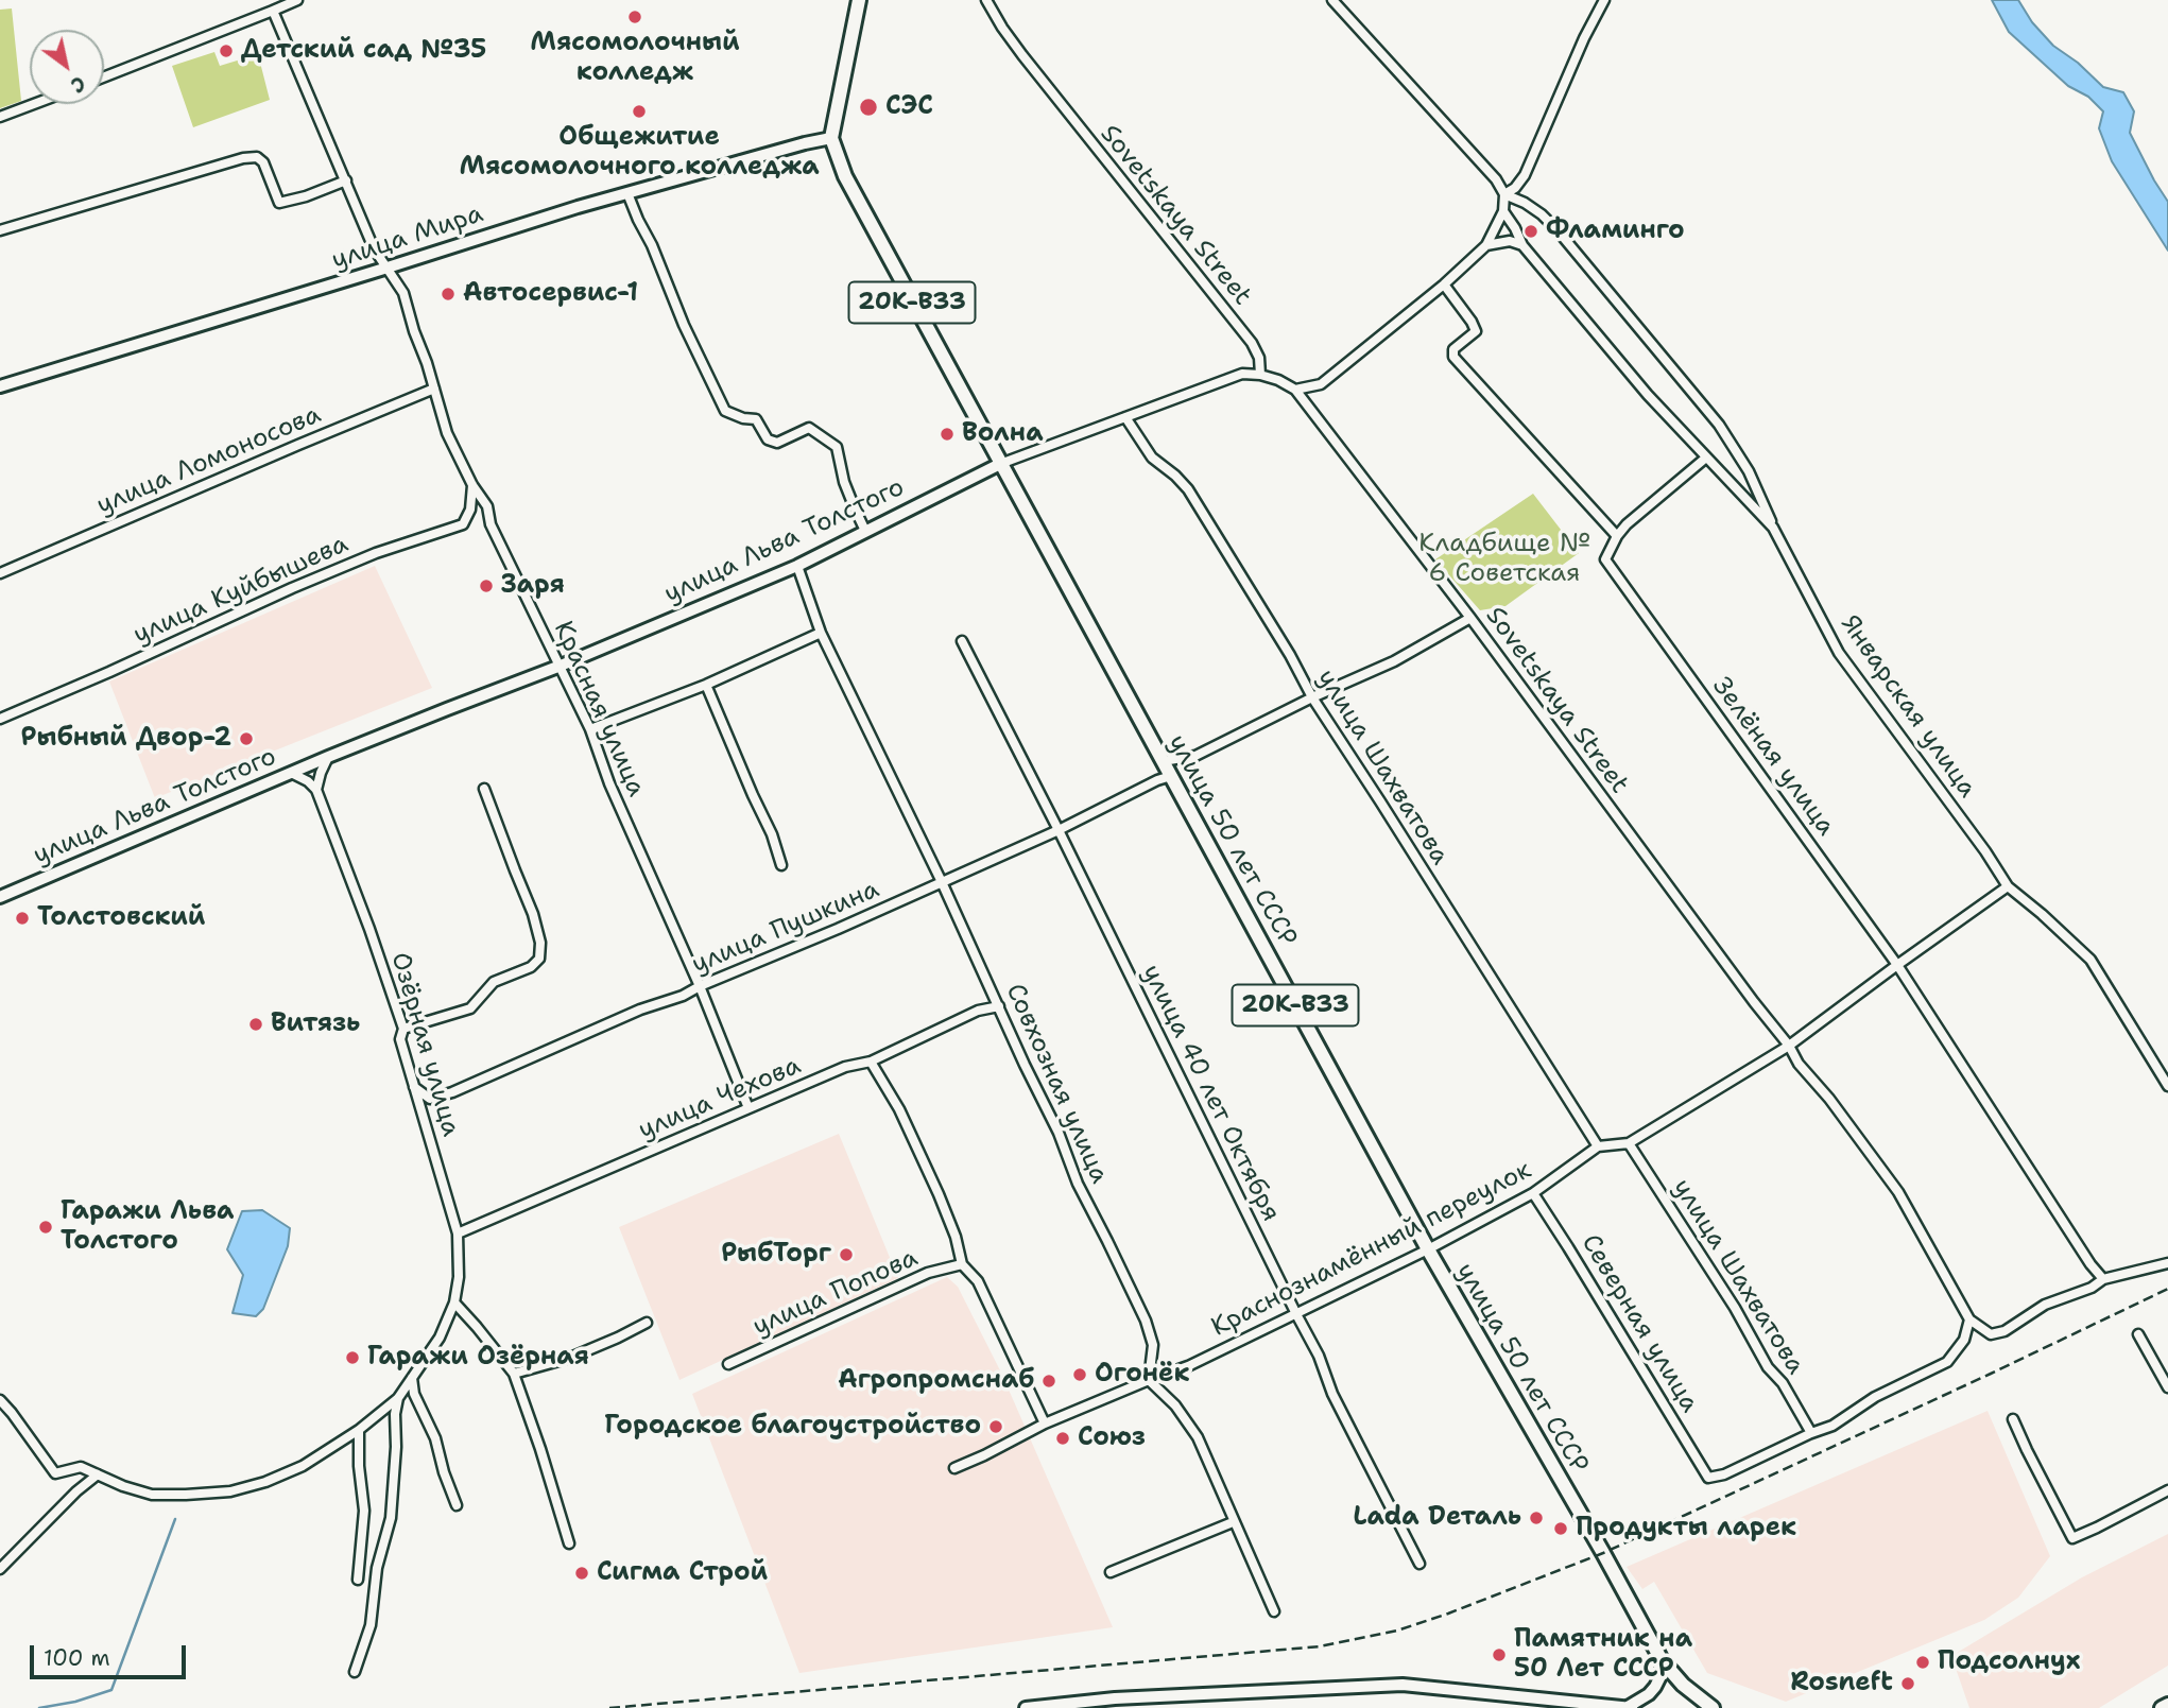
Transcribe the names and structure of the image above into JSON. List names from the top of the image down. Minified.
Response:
{"streets":{"main road":["20К-В33","улица 50 лет СССР"],"street":["Sovetskaya Street","улица Мира","улица Ломоносова","улица Льва Толстого","улица Куйбышева","Январская улица","Красная улица","Зелёная улица","улица Шахватова","улица Пушкина","Озёрная улица","Совхозная улица","улица 40 лет Октября","улица Чехова","Краснознамённый переулок","улица Попова","Северная улица"]},"crossings":[["Sovetskaya Street","улица Льва Толстого"],["Sovetskaya Street","Краснознамённый переулок"],["улица Мира","Красная улица"],["улица Мира","улица 50 лет СССР"],["улица Ломоносова","Красная улица"],["улица Льва Толстого","Красная улица"],["улица Льва Толстого","улица Шахватова"],["улица Льва Толстого","улица 50 лет СССР"],["улица Льва Толстого","Озёрная улица"],["улица Льва Толстого","Совхозная улица"],["улица Куйбышева","Красная улица"],["Январская улица","Краснознамённый переулок"],["Красная улица","улица Пушкина"],["Красная улица","улица Чехова"],["Зелёная улица","Краснознамённый переулок"],["улица Шахватова","Краснознамённый переулок"],["улица Шахватова","Северная улица"],["улица 50 лет СССР","улица Пушкина"],["улица 50 лет СССР","Краснознамённый переулок"],["улица Пушкина","Озёрная улица"],["улица Пушкина","Совхозная улица"],["улица Пушкина","улица 40 лет Октября"],["Озёрная улица","улица Чехова"],["Совхозная улица","улица Чехова"],["Совхозная улица","Краснознамённый переулок"],["улица 40 лет Октября","Краснознамённый переулок"],["Краснознамённый переулок","Северная улица"]],"parks":["Кладбище № 6 Советская"],"places":["Мясомолочный колледж","Детский сад №35","СЭС","Общежитие Мясомолочного колледжа","Фламинго","Автосервис-1","Волна","Заря","Рыбный Двор-2","Толстовский","Витязь","Гаражи Льва Толстого","РыбТорг","Гаражи Озёрная","Огонёк","Агропромснаб","Городское благоустройство","Союз","Lada Dеталь","Продукты ларек","Сигма Строй","Памятник на 50 Лет СССР","Подсолнух","Rosneft"],"scale_bar":"100 m","north":"bottom right"}
